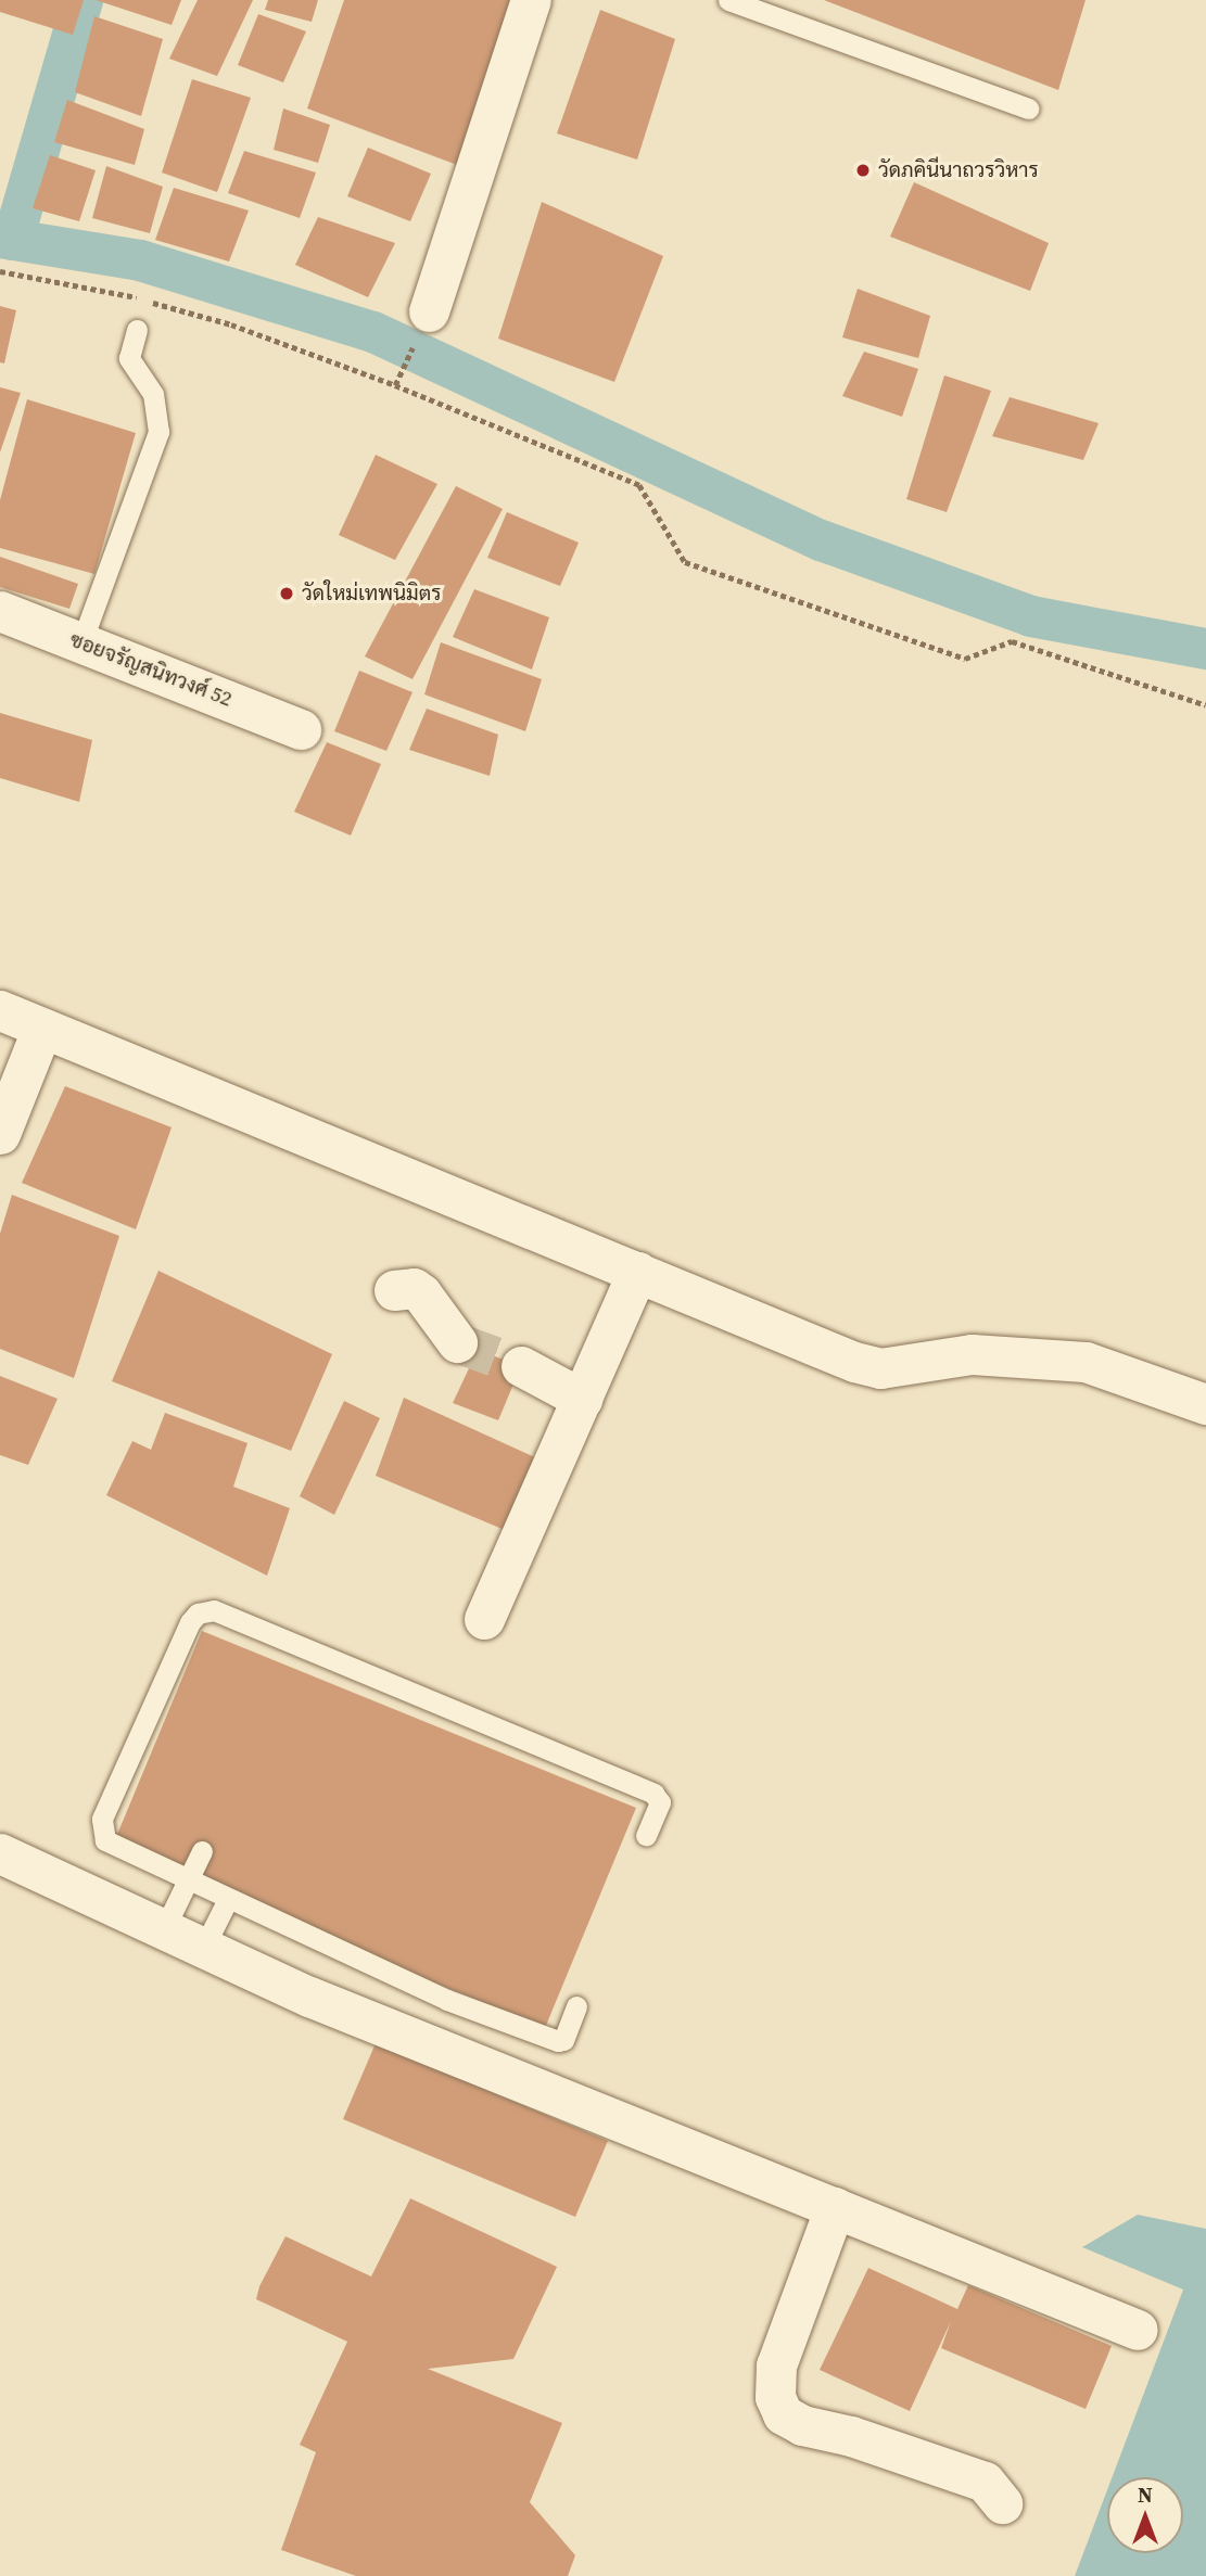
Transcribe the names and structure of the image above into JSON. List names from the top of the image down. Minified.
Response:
{"streets":{"street":["ซอยจรัญสนิทวงศ์ 52"]},"places":["วัดภคินีนาถวรวิหาร","วัดใหม่เทพนิมิตร"],"north":"top"}
